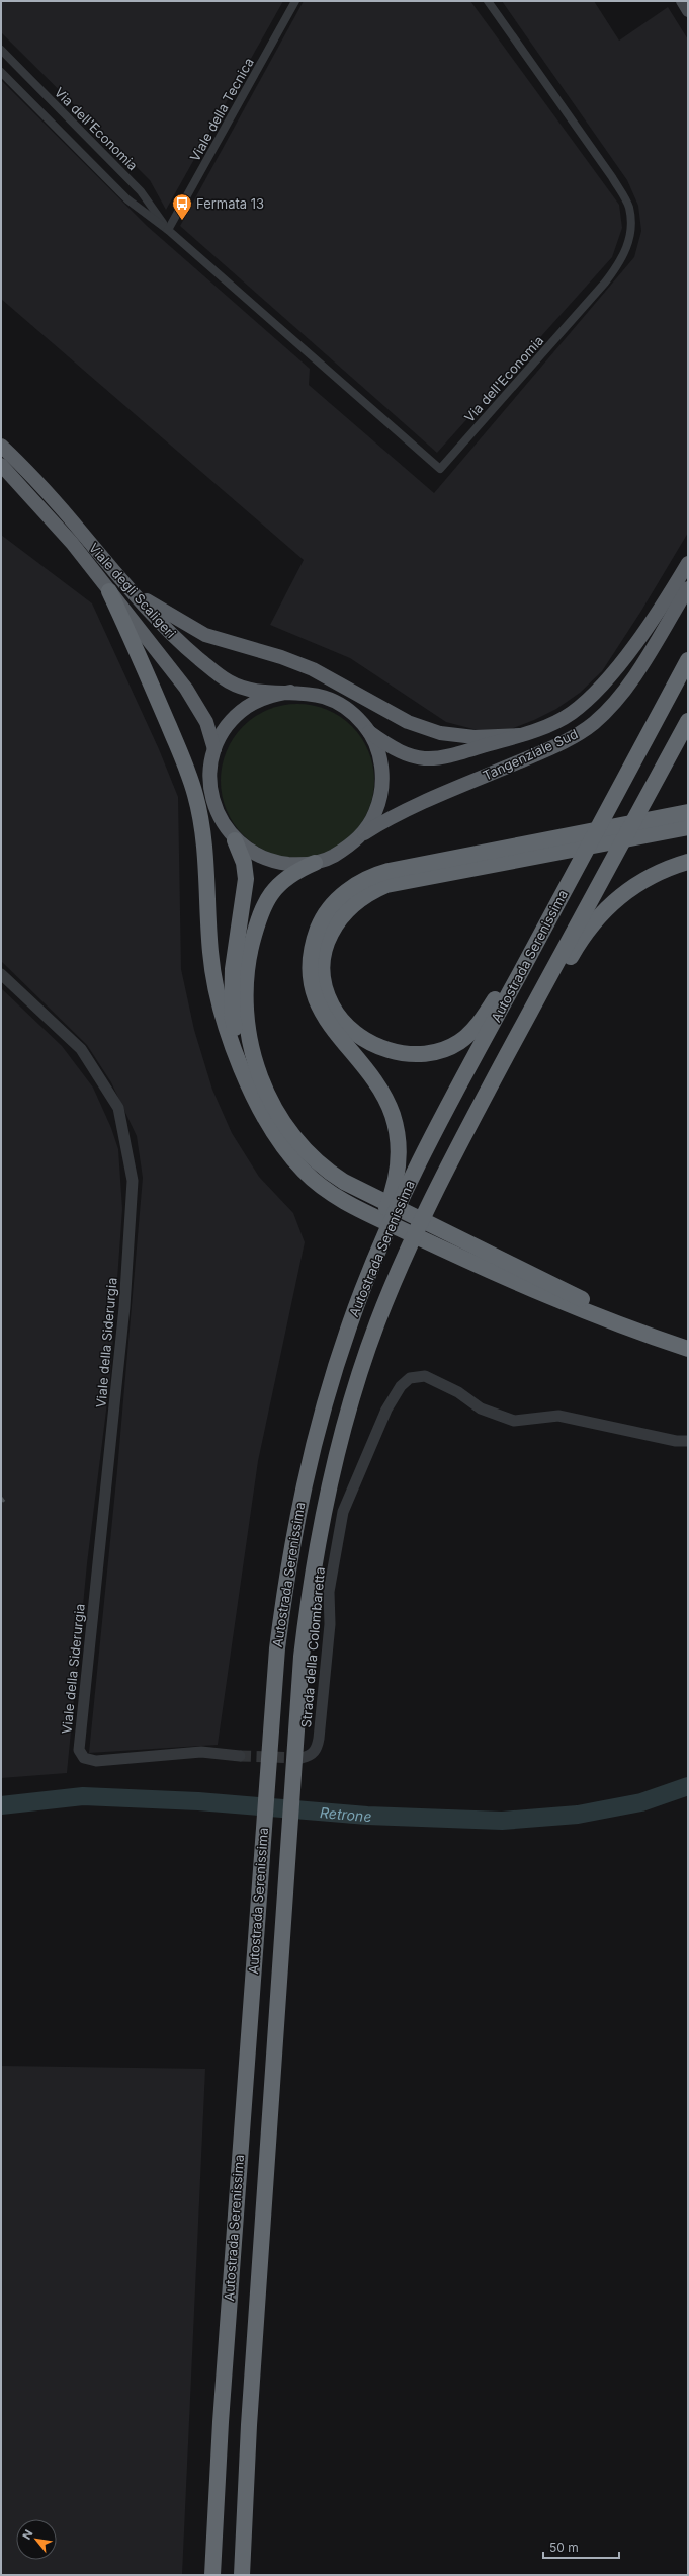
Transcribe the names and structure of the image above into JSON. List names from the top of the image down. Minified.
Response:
{"streets":{"highway":["Viale degli Scaligeri","Tangenziale Sud","Autostrada Serenissima"],"street":["Viale della Tecnica","Via dell'Economia","Viale della Siderurgia","Strada della Colombaretta"]},"crossings":[["Viale della Tecnica","Via dell'Economia"],["Viale degli Scaligeri","Tangenziale Sud"]],"water":["Retrone"],"places":{"bus stop":["Fermata 13"]},"scale_bar":"50 m","north":"top left"}
